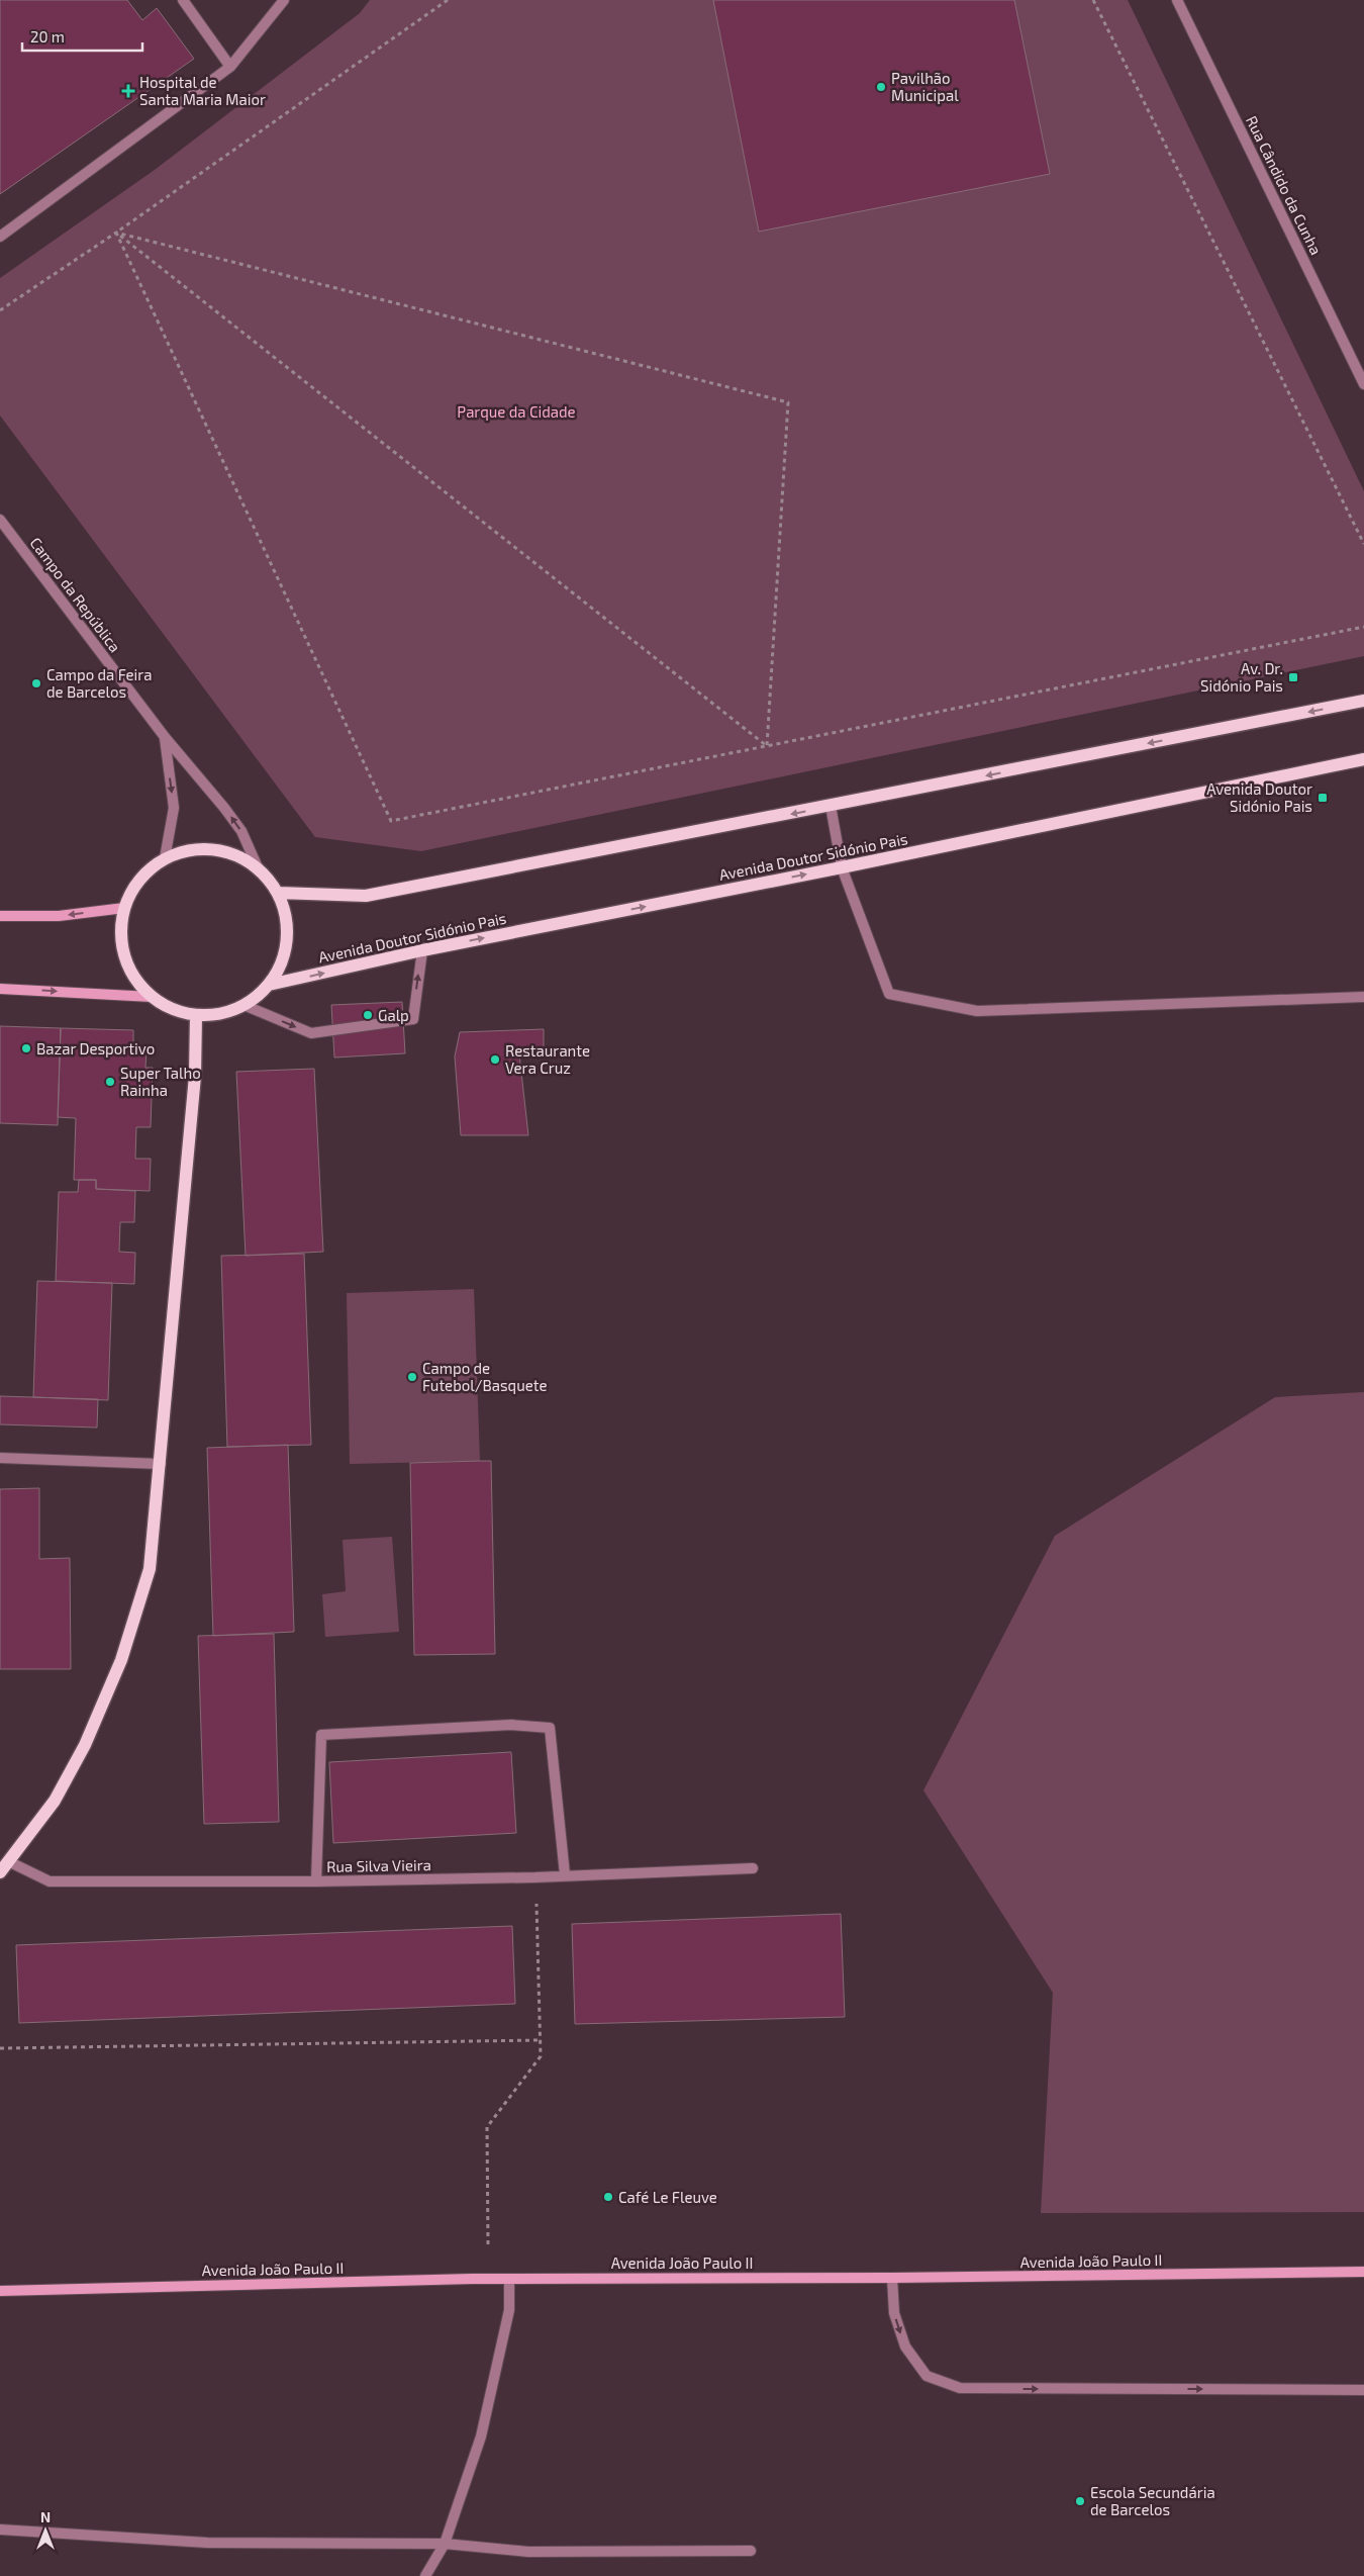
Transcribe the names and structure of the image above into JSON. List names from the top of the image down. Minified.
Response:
{"streets":{"main road":["Avenida Doutor Sidónio Pais"],"street":["Rua Cândido da Cunha","Campo da República","Rua Silva Vieira","Avenida João Paulo II"]},"crossings":[["Campo da República","Avenida Doutor Sidónio Pais"]],"parks":["Parque da Cidade"],"places":{"other":["Pavilhão Municipal","Campo da Feira de Barcelos","Galp","Bazar Desportivo","Restaurante Vera Cruz","Super Talho Rainha","Campo de Futebol/Basquete","Café Le Fleuve","Escola Secundária de Barcelos"],"health":["Hospital de Santa Maria Maior"],"transit":["Av. Dr. Sidónio Pais","Avenida Doutor Sidónio Pais"]},"scale_bar":"20 m","north":"top"}
